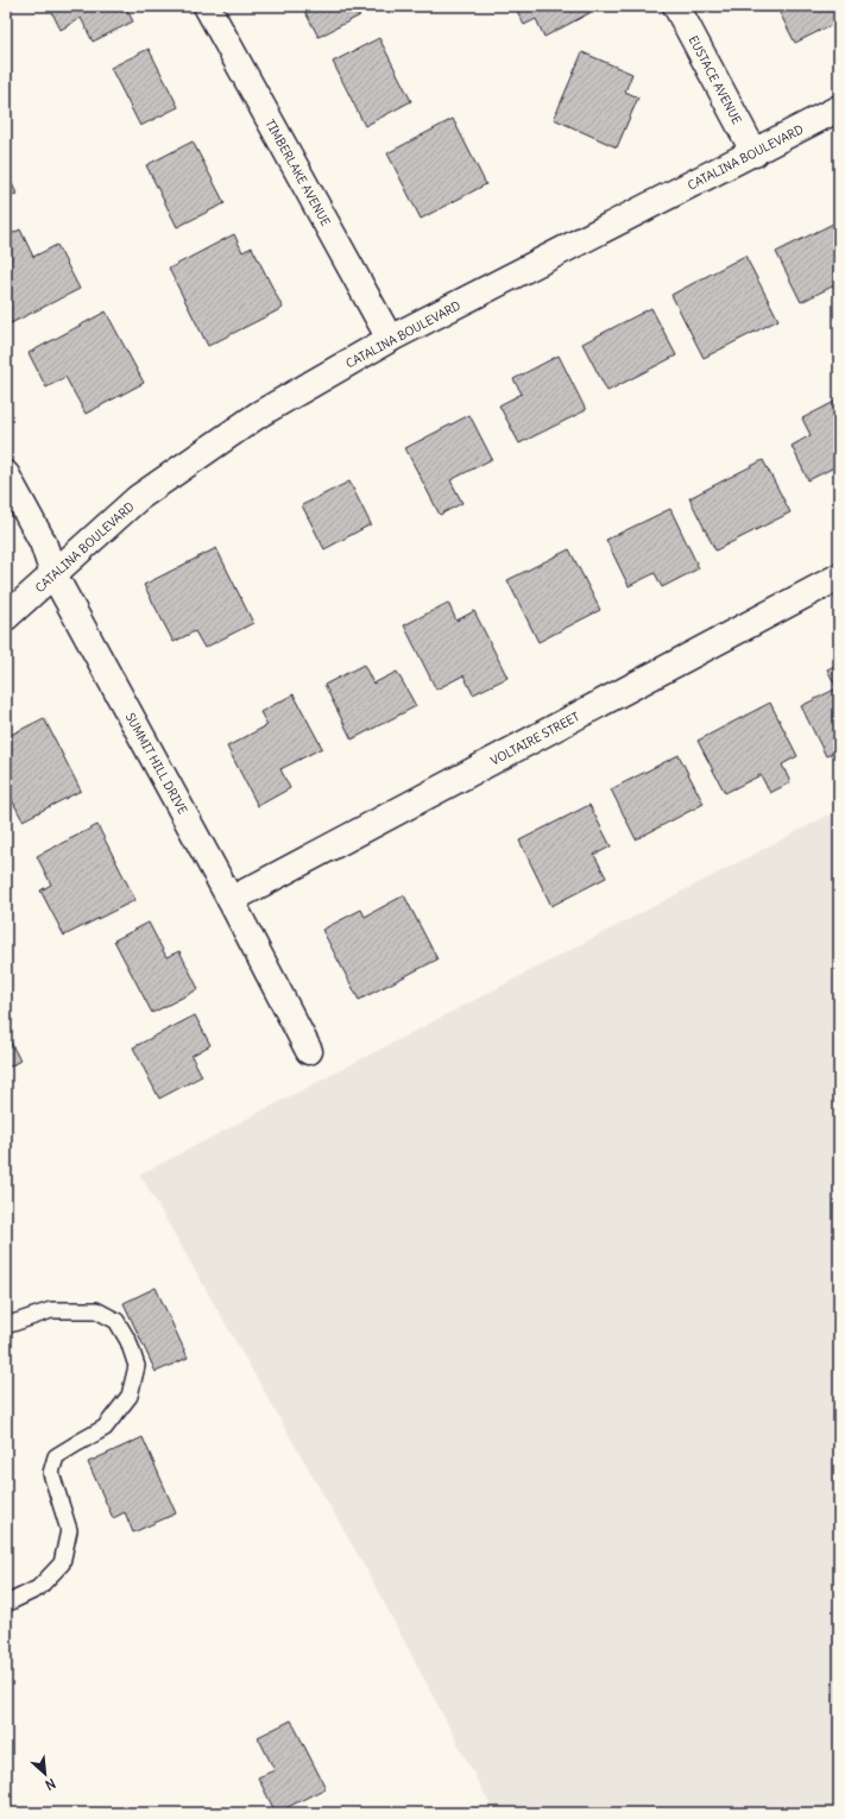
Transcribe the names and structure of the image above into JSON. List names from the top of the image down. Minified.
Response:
{"streets":{"street":["EUSTACE AVENUE","CATALINA BOULEVARD","TIMBERLAKE AVENUE","VOLTAIRE STREET","SUMMIT HILL DRIVE"]},"crossings":[["EUSTACE AVENUE","CATALINA BOULEVARD"],["CATALINA BOULEVARD","TIMBERLAKE AVENUE"],["CATALINA BOULEVARD","SUMMIT HILL DRIVE"],["VOLTAIRE STREET","SUMMIT HILL DRIVE"]],"north":"bottom right"}
